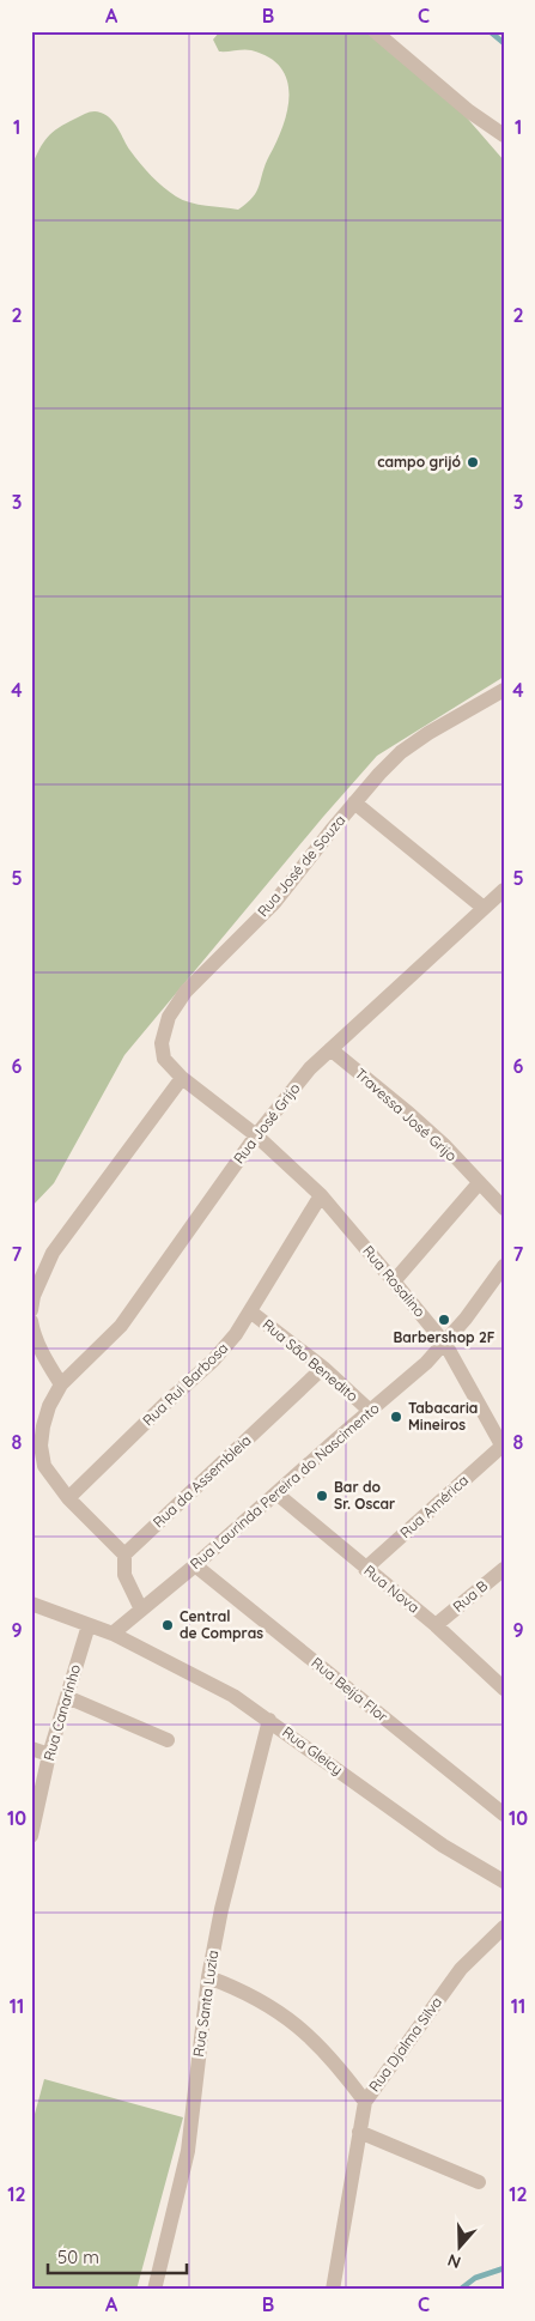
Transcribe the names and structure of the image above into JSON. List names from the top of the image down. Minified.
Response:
{"streets":{"street":["Rua José de Souza","Travessa José Grijo","Rua José Grijo","Rua Rosalino","Rua São Benedito","Rua Rui Barbosa","Rua da Assembleia","Rua Laurinda Pereira do Nascimento","Rua América","Rua Nova","Rua B","Rua Beija Flor","Rua Canarinho","Rua Gleicy","Rua Santa Luzia","Rua Djalma Silva"]},"crossings":[["Rua José de Souza","Rua José Grijo"],["Rua José de Souza","Rua Rosalino"],["Travessa José Grijo","Rua José Grijo"],["Rua José Grijo","Rua Rosalino"],["Rua Rosalino","Rua Rui Barbosa"],["Rua Rosalino","Rua Laurinda Pereira do Nascimento"],["Rua Rosalino","Rua América"],["Rua São Benedito","Rua Rui Barbosa"],["Rua São Benedito","Rua da Assembleia"],["Rua São Benedito","Rua Laurinda Pereira do Nascimento"],["Rua Laurinda Pereira do Nascimento","Rua Nova"],["Rua Laurinda Pereira do Nascimento","Rua Beija Flor"],["Rua Laurinda Pereira do Nascimento","Rua Gleicy"],["Rua América","Rua Nova"],["Rua Nova","Rua B"],["Rua Gleicy","Rua Santa Luzia"]],"places":["campo grijó","Barbershop 2F","Tabacaria Mineiros","Bar do Sr. Oscar","Central de Compras"],"scale_bar":"50 m","north":"bottom","grid":{"columns":["A","B","C"],"rows":["1","2","3","4","5","6","7","8","9","10","11","12"]}}
